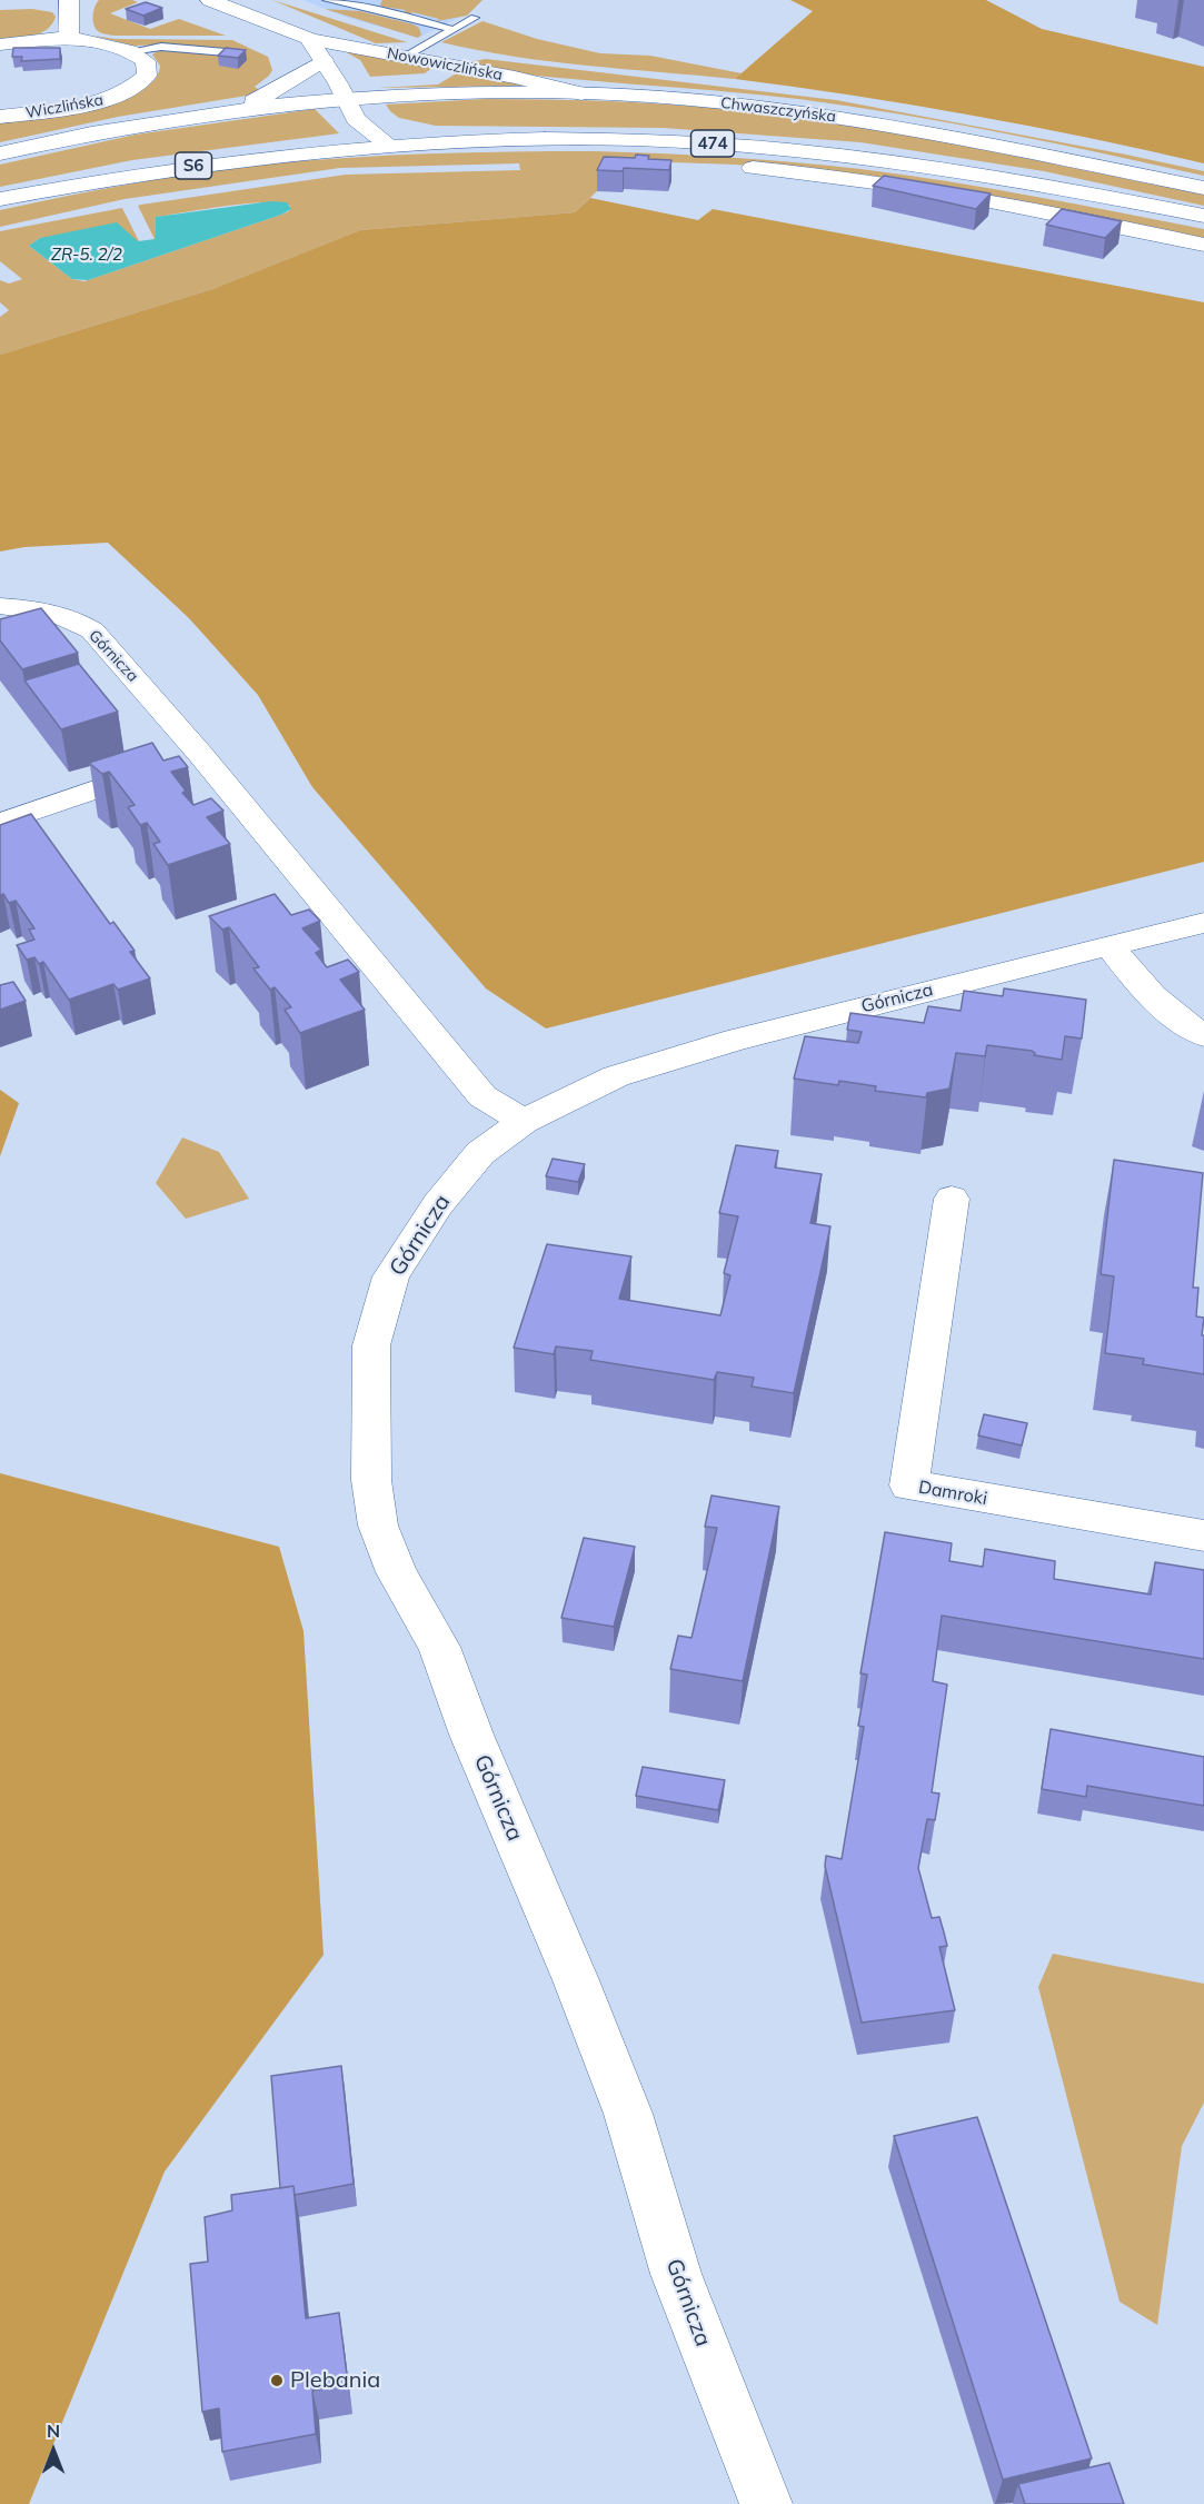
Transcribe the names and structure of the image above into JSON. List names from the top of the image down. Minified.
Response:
{"streets":{"street":["Nowowiczlińska","Wiczlińska","Chwaszczyńska","474","S6","Górnicza","Damroki"]},"crossings":[["Nowowiczlińska","Chwaszczyńska"],["Chwaszczyńska","S6"]],"water":["ZR-5. 2/2"],"places":["Plebania"],"north":"top"}
